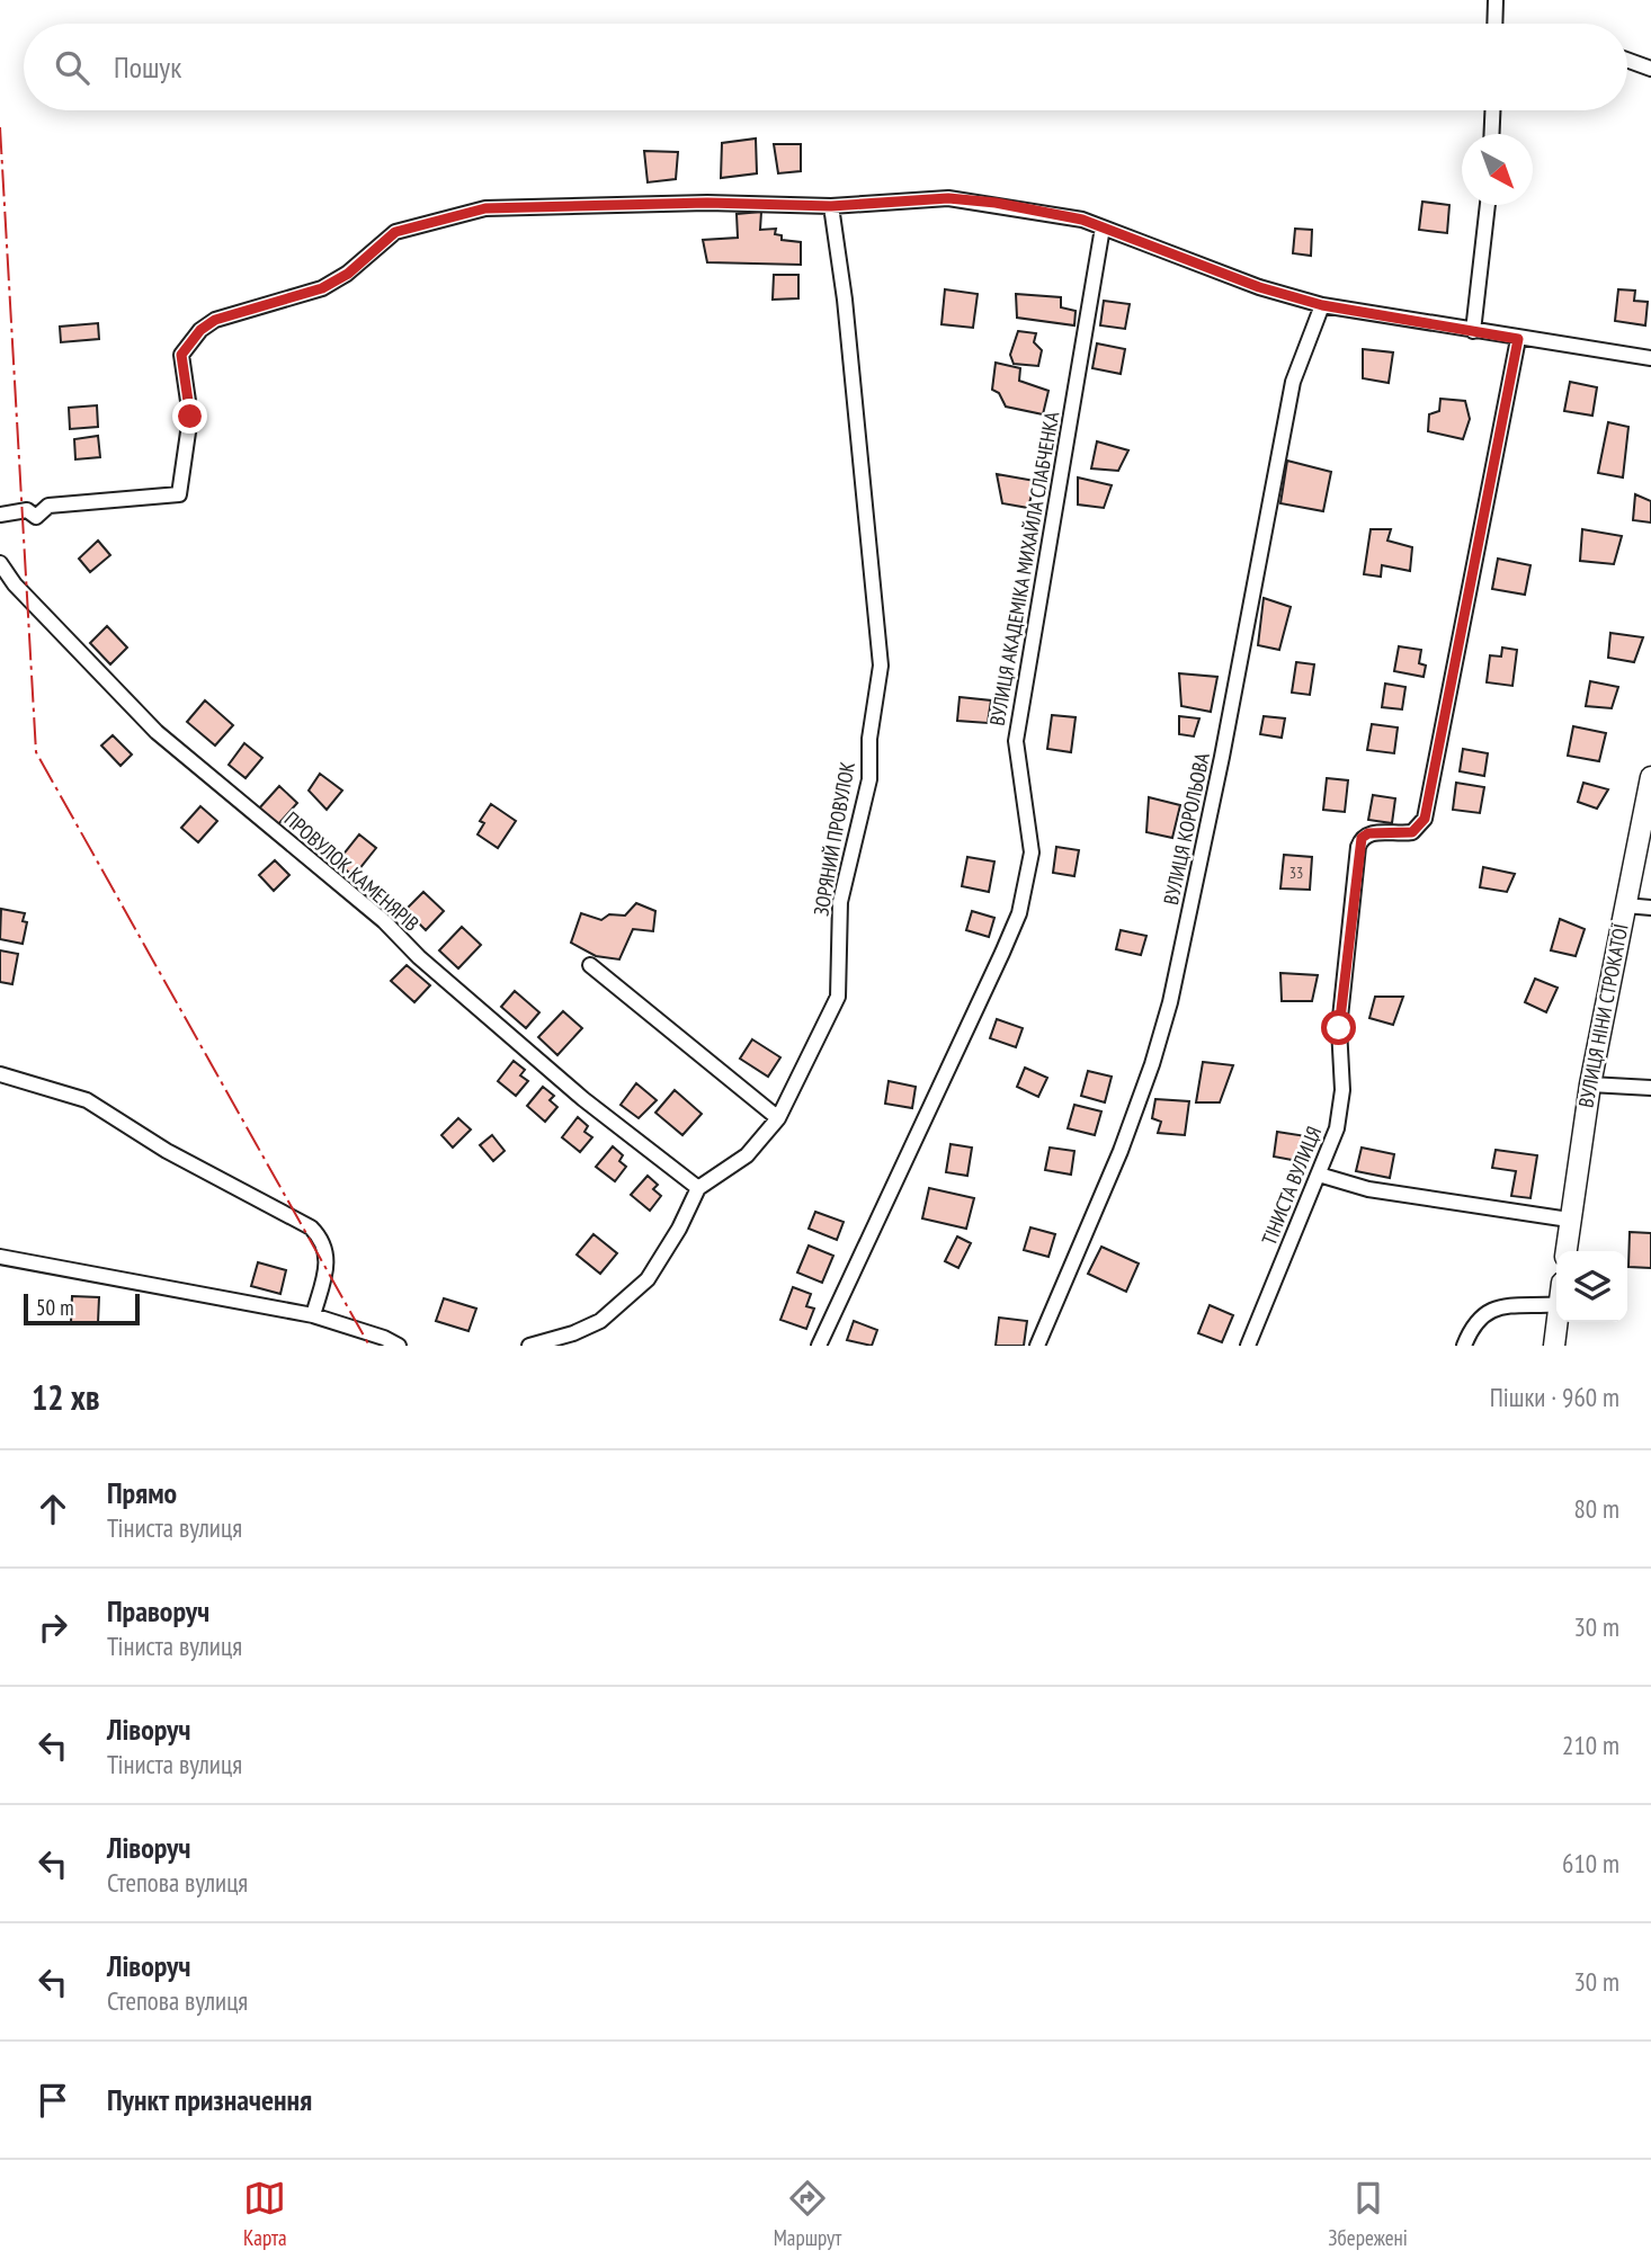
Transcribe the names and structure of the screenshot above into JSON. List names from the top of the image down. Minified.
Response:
{"streets":{"street":["ВУЛИЦЯ АКАДЕМІКА МИХАЙЛА СЛАБЧЕНКА","ВУЛИЦЯ КОРОЛЬОВА","ЗОРЯНИЙ ПРОВУЛОК","ПРОВУЛОК КАМЕНЯРІВ","ВУЛИЦЯ НІНИ СТРОКАТОЇ","ТІНИСТА ВУЛИЦЯ"]},"crossings":[["ЗОРЯНИЙ ПРОВУЛОК","ПРОВУЛОК КАМЕНЯРІВ"]],"house_numbers":["33"],"scale_bar":"50 m","north":"bottom right","page":{"search":"Пошук","scale":"50 m","heading":["12 хв","Пішки · 960 m"],"list":[["Прямо","Тіниста вулиця","80 m"],["Праворуч","Тіниста вулиця","30 m"],["Ліворуч","Тіниста вулиця","210 m"],["Ліворуч","Степова вулиця","610 m"],["Ліворуч","Степова вулиця","30 m"],"Пункт призначення"],"nav":["Карта","Маршрут","Збережені"]}}
